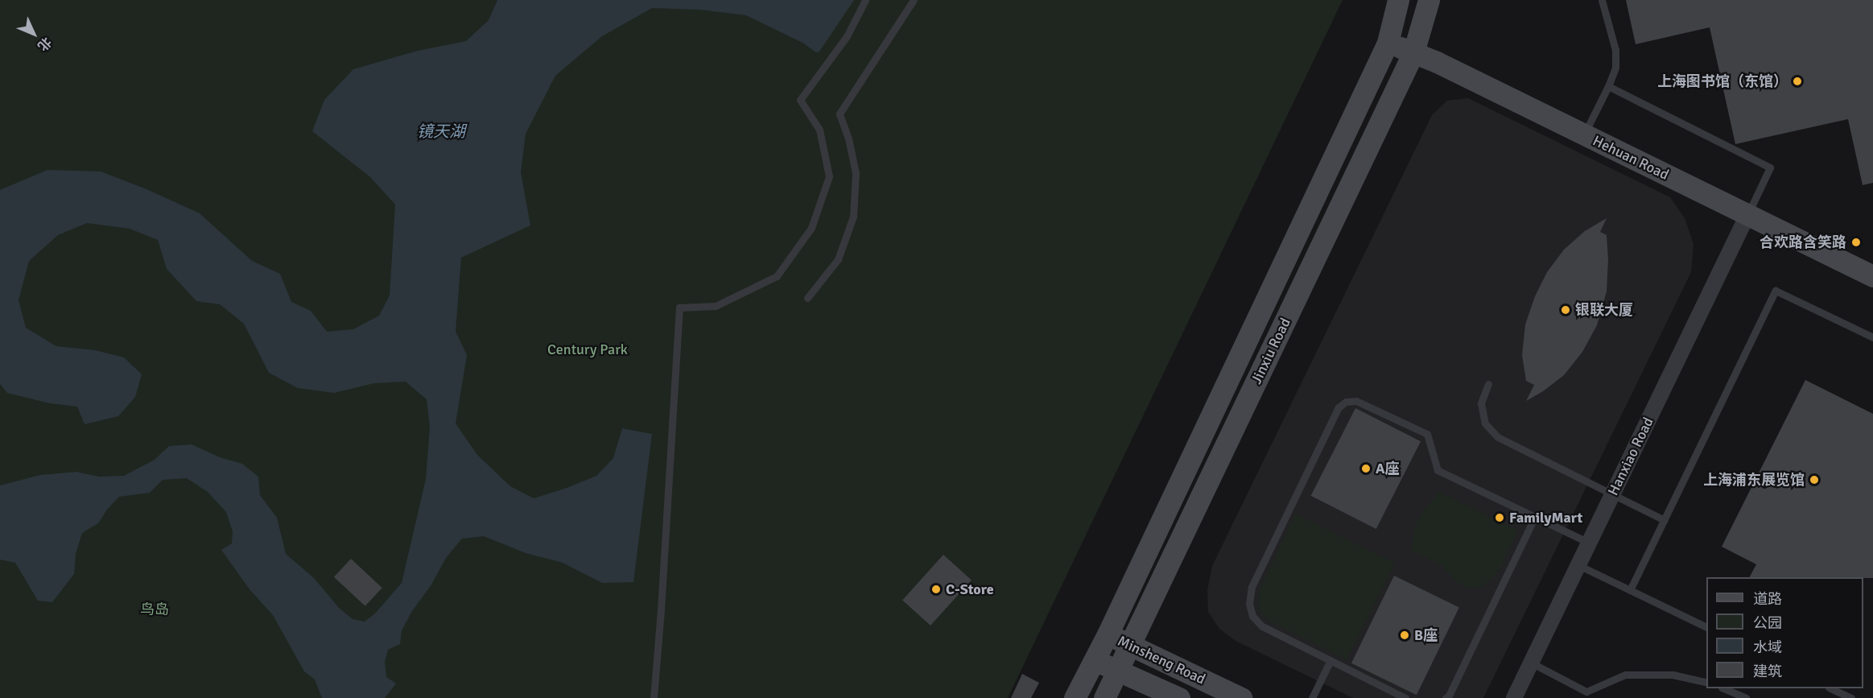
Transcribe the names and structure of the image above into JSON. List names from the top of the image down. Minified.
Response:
{"streets":{"main road":["Hehuan Road","Jinxiu Road","Minsheng Road"],"street":["Hanxiao Road"]},"crossings":[["Hehuan Road","Jinxiu Road"],["Hehuan Road","Hanxiao Road"],["Jinxiu Road","Minsheng Road"]],"water":["镜天湖"],"parks":["Century Park","鸟岛"],"places":["上海图书馆（东馆）","合欢路含笑路","银联大厦","A座","上海浦东展览馆","FamilyMart","C-Store","B座"],"legend":["道路","公园","水域","建筑"],"north":"bottom right"}
